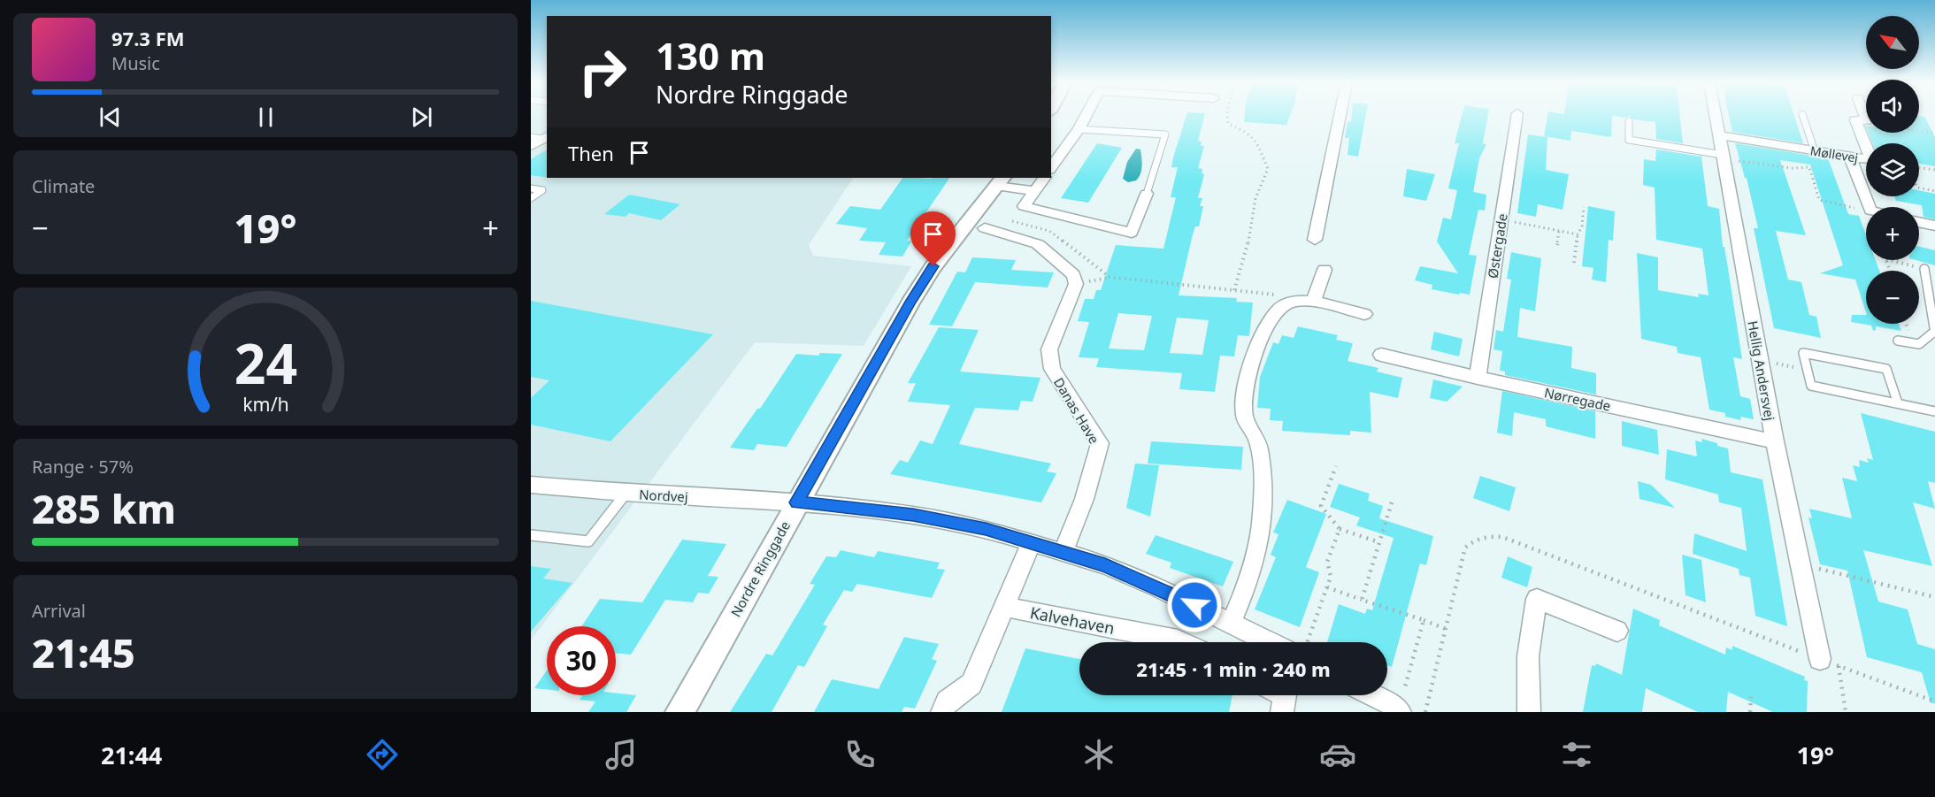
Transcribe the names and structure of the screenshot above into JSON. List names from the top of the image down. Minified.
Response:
{"streets":{"street":["Møllevej","Østergade","Hellig Andersvej","Nørregade","Danas Have","Nordvej","Nordre Ringgade","Kalvehaven"]},"crossings":[["Møllevej","Hellig Andersvej"],["Østergade","Nørregade"],["Hellig Andersvej","Nørregade"],["Danas Have","Nordvej"],["Nordvej","Nordre Ringgade"]],"north":"top left","page":{"map_buttons":["+","−"],"turn":["130 m","Nordre Ringgade"],"song":["97.3 FM","Music"],"then":"Then","tile":["Climate",["Range · 57%","285 km"],["Arrival","21:45"]],"heat":["−","19°","+"],"limit":"30","trip":"21:45 · 1 min · 240 m","tabs":["21:44","19°"],"gauge":["24","km/h"]}}
